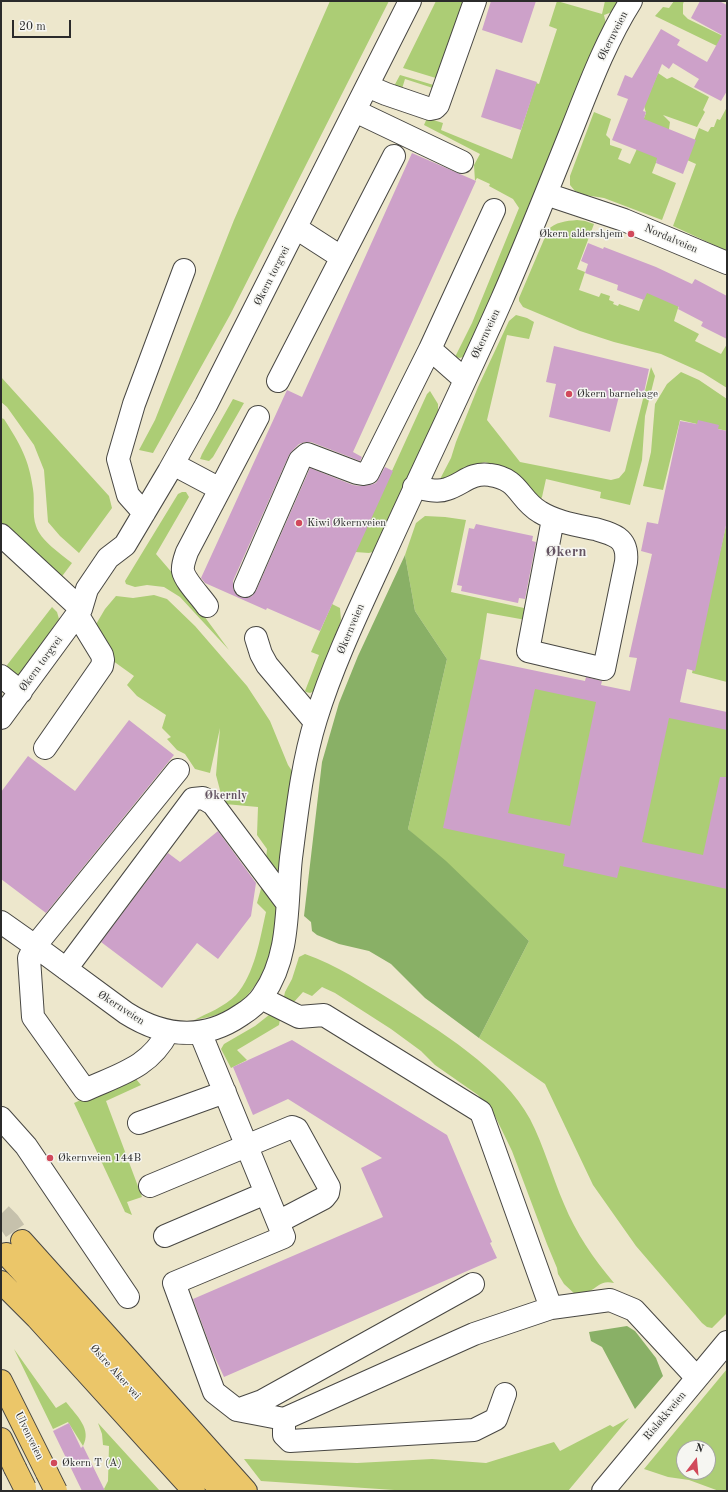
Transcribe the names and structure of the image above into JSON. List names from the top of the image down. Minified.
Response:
{"streets":{"main road":["Østre Aker vei","Ulvenveien"],"street":["Økernveien","Nordalveien","Økern torgvei","Risløkkveien"]},"crossings":[["Økernveien","Nordalveien"]],"districts":["Økern","Økernly"],"places":["Økern aldershjem","Økern barnehage","Kiwi Økernveien","Økernveien 144B","Økern T (A)"],"scale_bar":"20 m","north":"top"}
